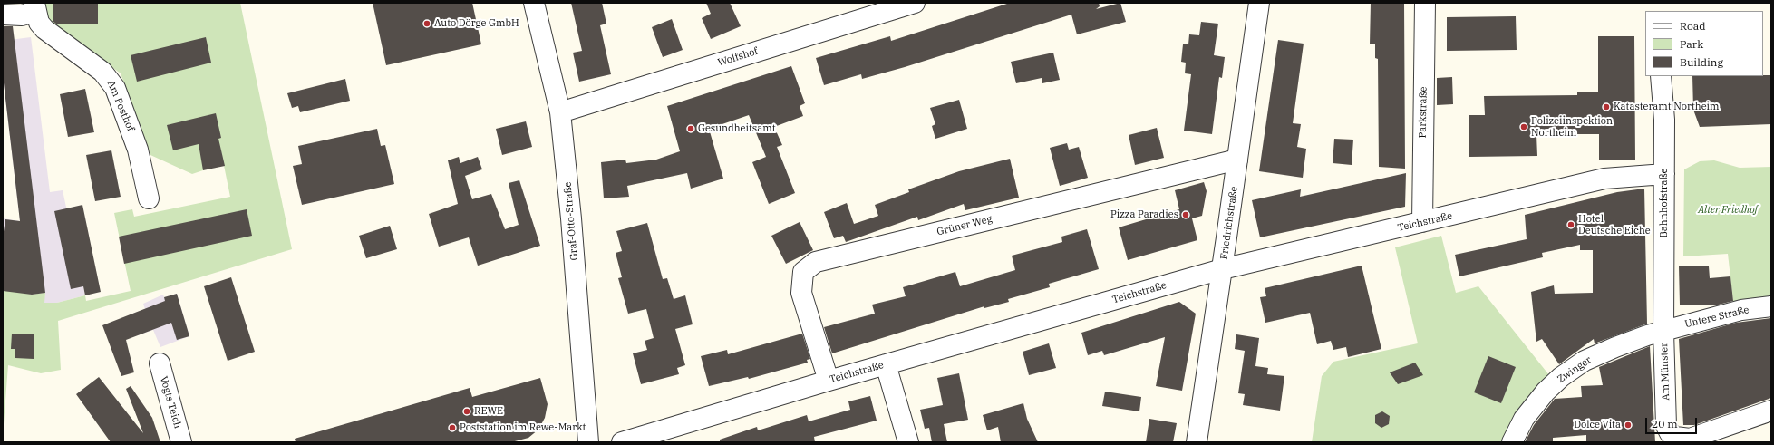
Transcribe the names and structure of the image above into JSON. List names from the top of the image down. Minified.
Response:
{"streets":{"street":["Wolfshof","Am Posthof","Parkstraße","Bahnhofstraße","Graf-Otto-Straße","Teichstraße","Friedrichstraße","Grüner Weg","Untere Straße","Zwinger","Am Münster","Vogts Teich"]},"crossings":[["Wolfshof","Graf-Otto-Straße"],["Parkstraße","Teichstraße"],["Bahnhofstraße","Teichstraße"],["Bahnhofstraße","Untere Straße"],["Bahnhofstraße","Zwinger"],["Bahnhofstraße","Am Münster"],["Teichstraße","Friedrichstraße"],["Teichstraße","Grüner Weg"],["Friedrichstraße","Grüner Weg"],["Untere Straße","Zwinger"],["Untere Straße","Am Münster"],["Zwinger","Am Münster"]],"parks":["Alter Friedhof"],"places":["Auto Dörge GmbH","Katasteramt Northeim","Polizeiinspektion Northeim","Gesundheitsamt","Pizza Paradies","Hotel Deutsche Eiche","REWE","Dolce Vita","Poststation im Rewe-Markt"],"legend":["Road","Park","Building"],"scale_bar":"20 m"}
